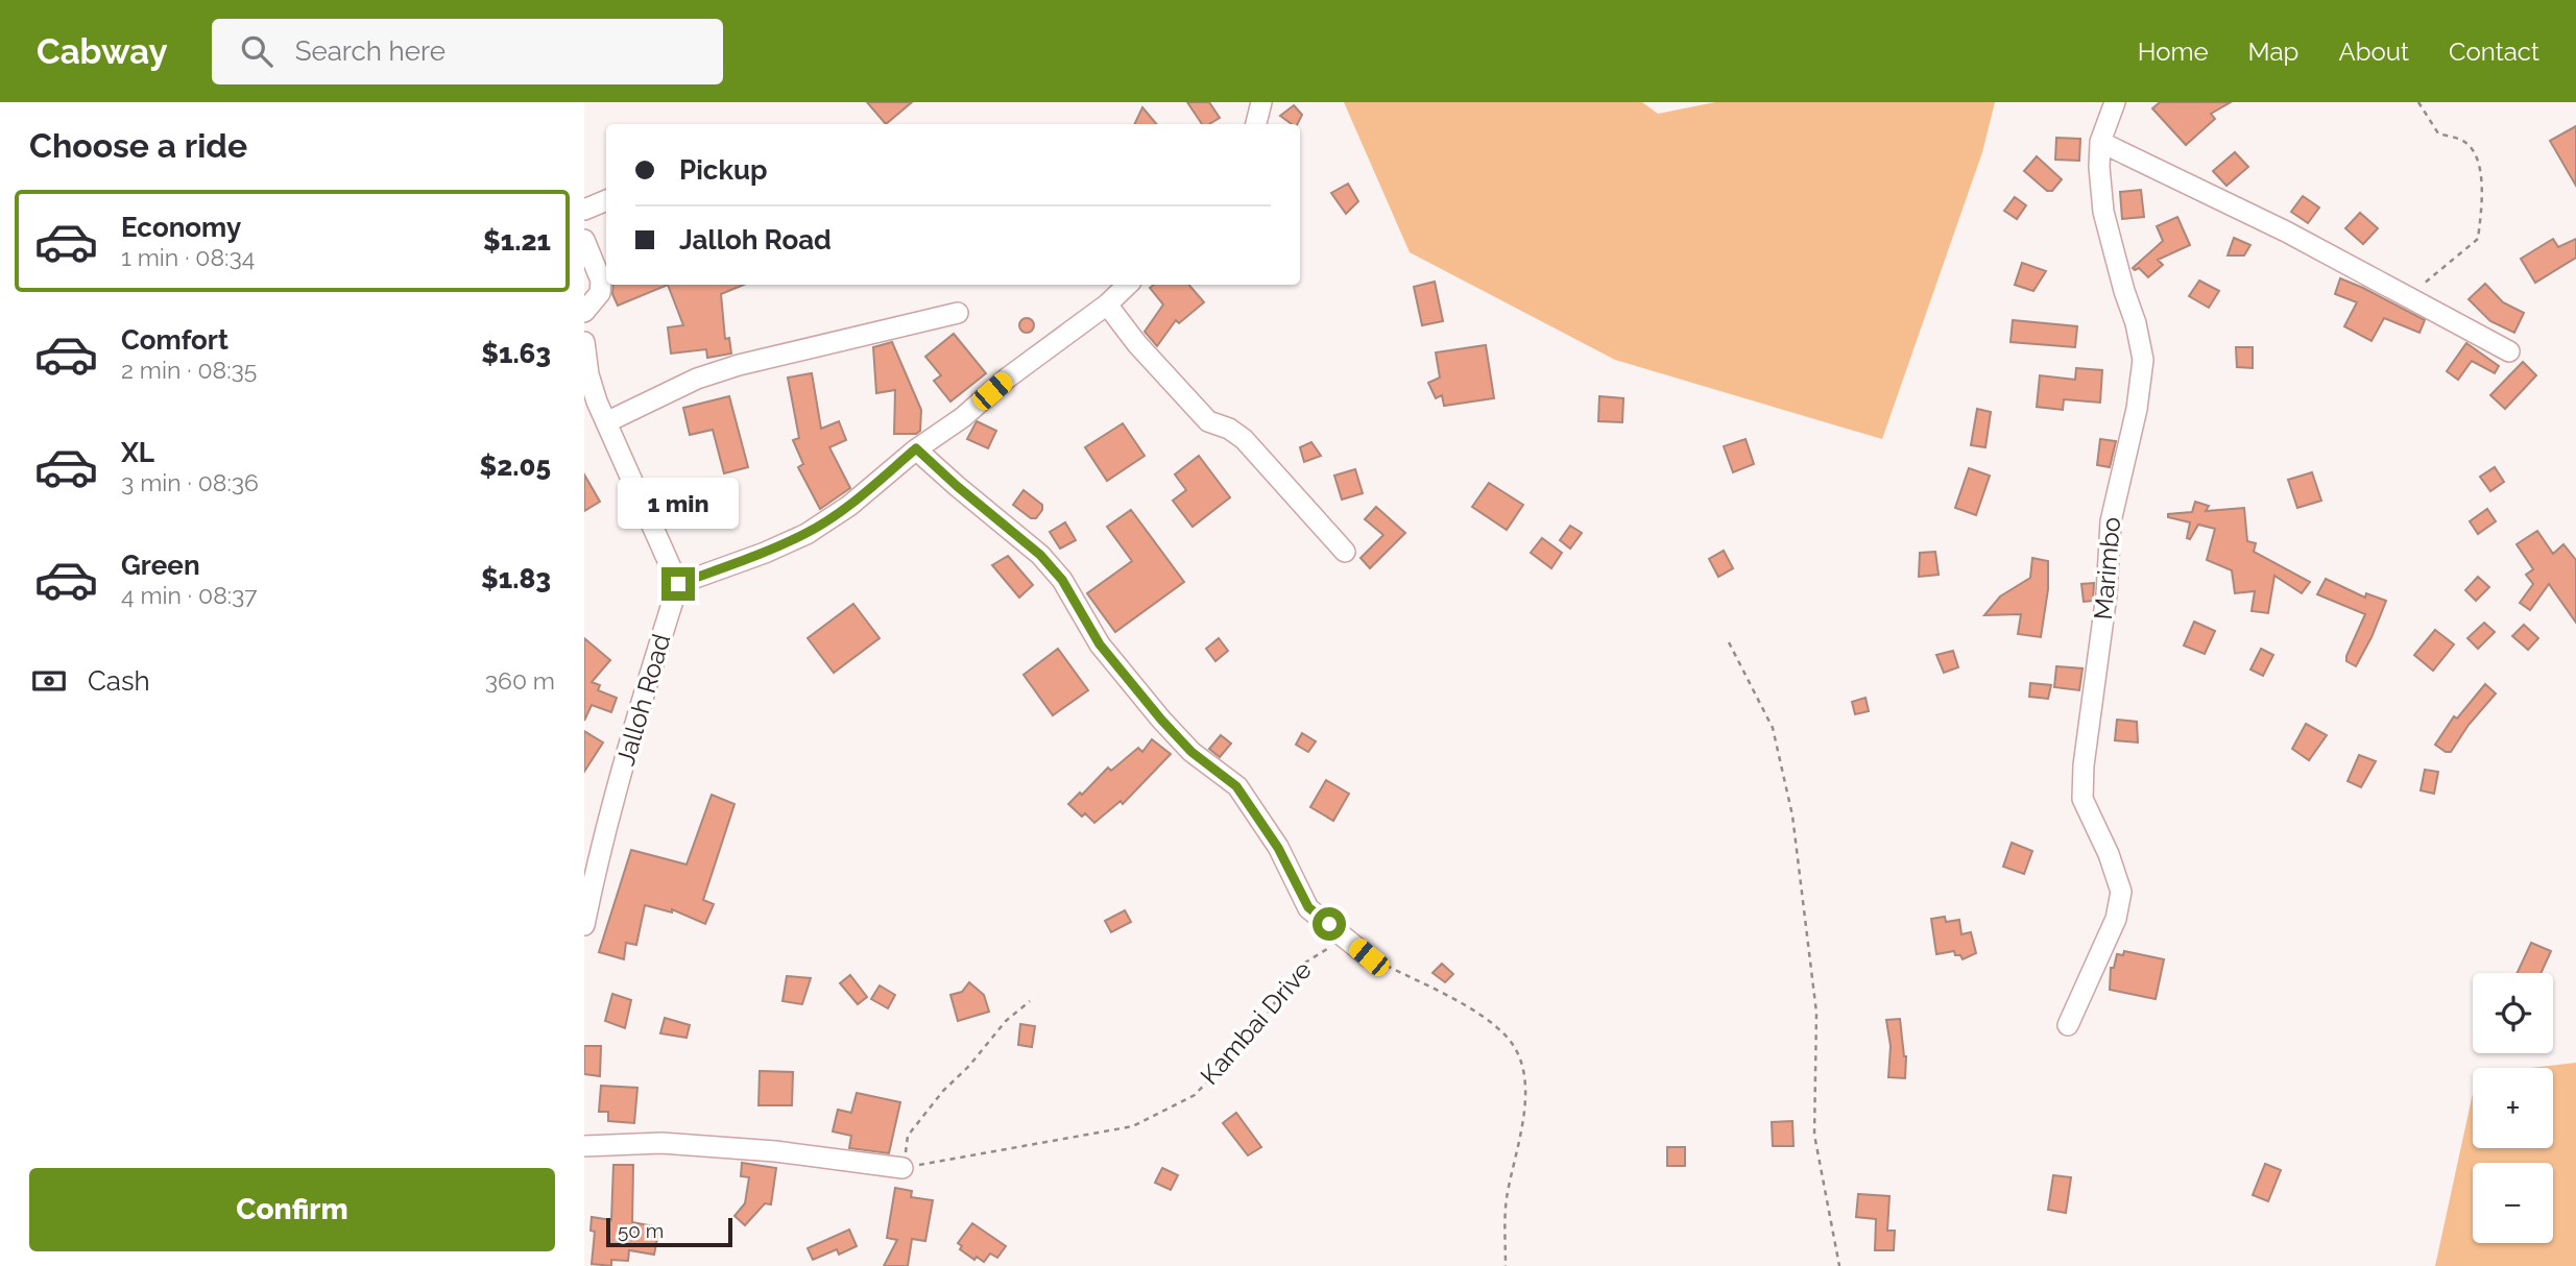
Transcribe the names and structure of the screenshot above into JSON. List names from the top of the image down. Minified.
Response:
{"streets":{"street":["Marimbo","Jalloh Road"],"path":["Kambai Drive"]},"scale_bar":"50 m","page":{"header":"Cabway","search":"Search here","nav":["Home","Map","About","Contact"],"heading":"Choose a ride","banner":["Pickup","Jalloh Road"],"list":[{"name":"Economy","note":"1 min · 08:34","value":"$1.21"},{"name":"Comfort","note":"2 min · 08:35","value":"$1.63"},{"name":"XL","note":"3 min · 08:36","value":"$2.05"},{"name":"Green","note":"4 min · 08:37","value":"$1.83"}],"bubble":"1 min","pay":["Cash","360 m"],"map_buttons":["+","−"],"buttons":"Confirm","scale":"50 m"}}
